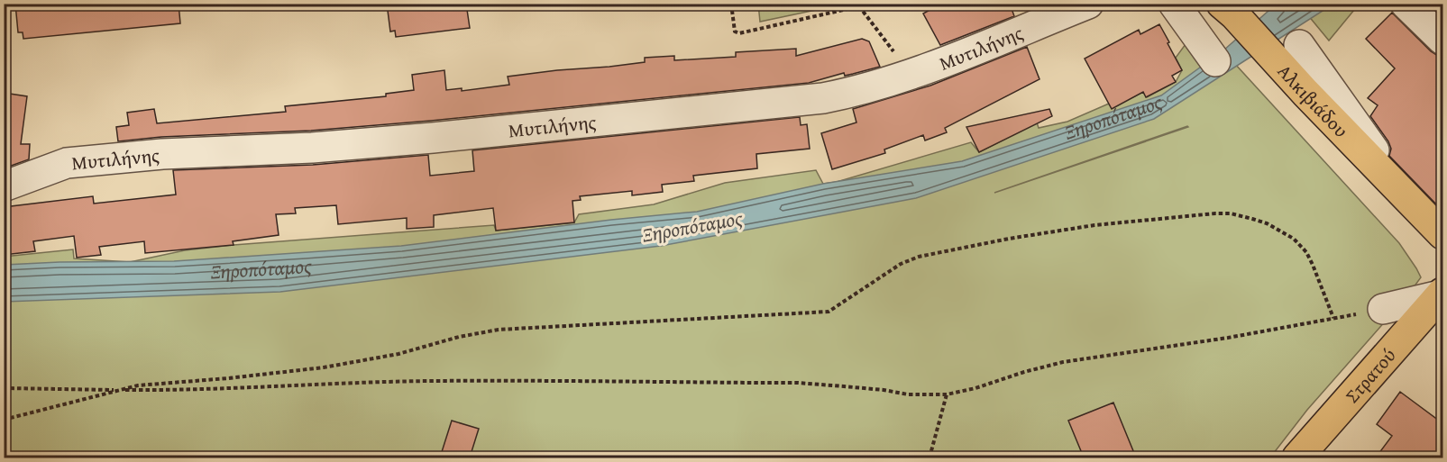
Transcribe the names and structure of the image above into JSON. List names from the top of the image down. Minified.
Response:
{"streets":{"main road":["Αλκιβιάδου","Στρατού"],"street":["Μυτιλήνης"]},"water":["Ξηροπόταμος"]}
